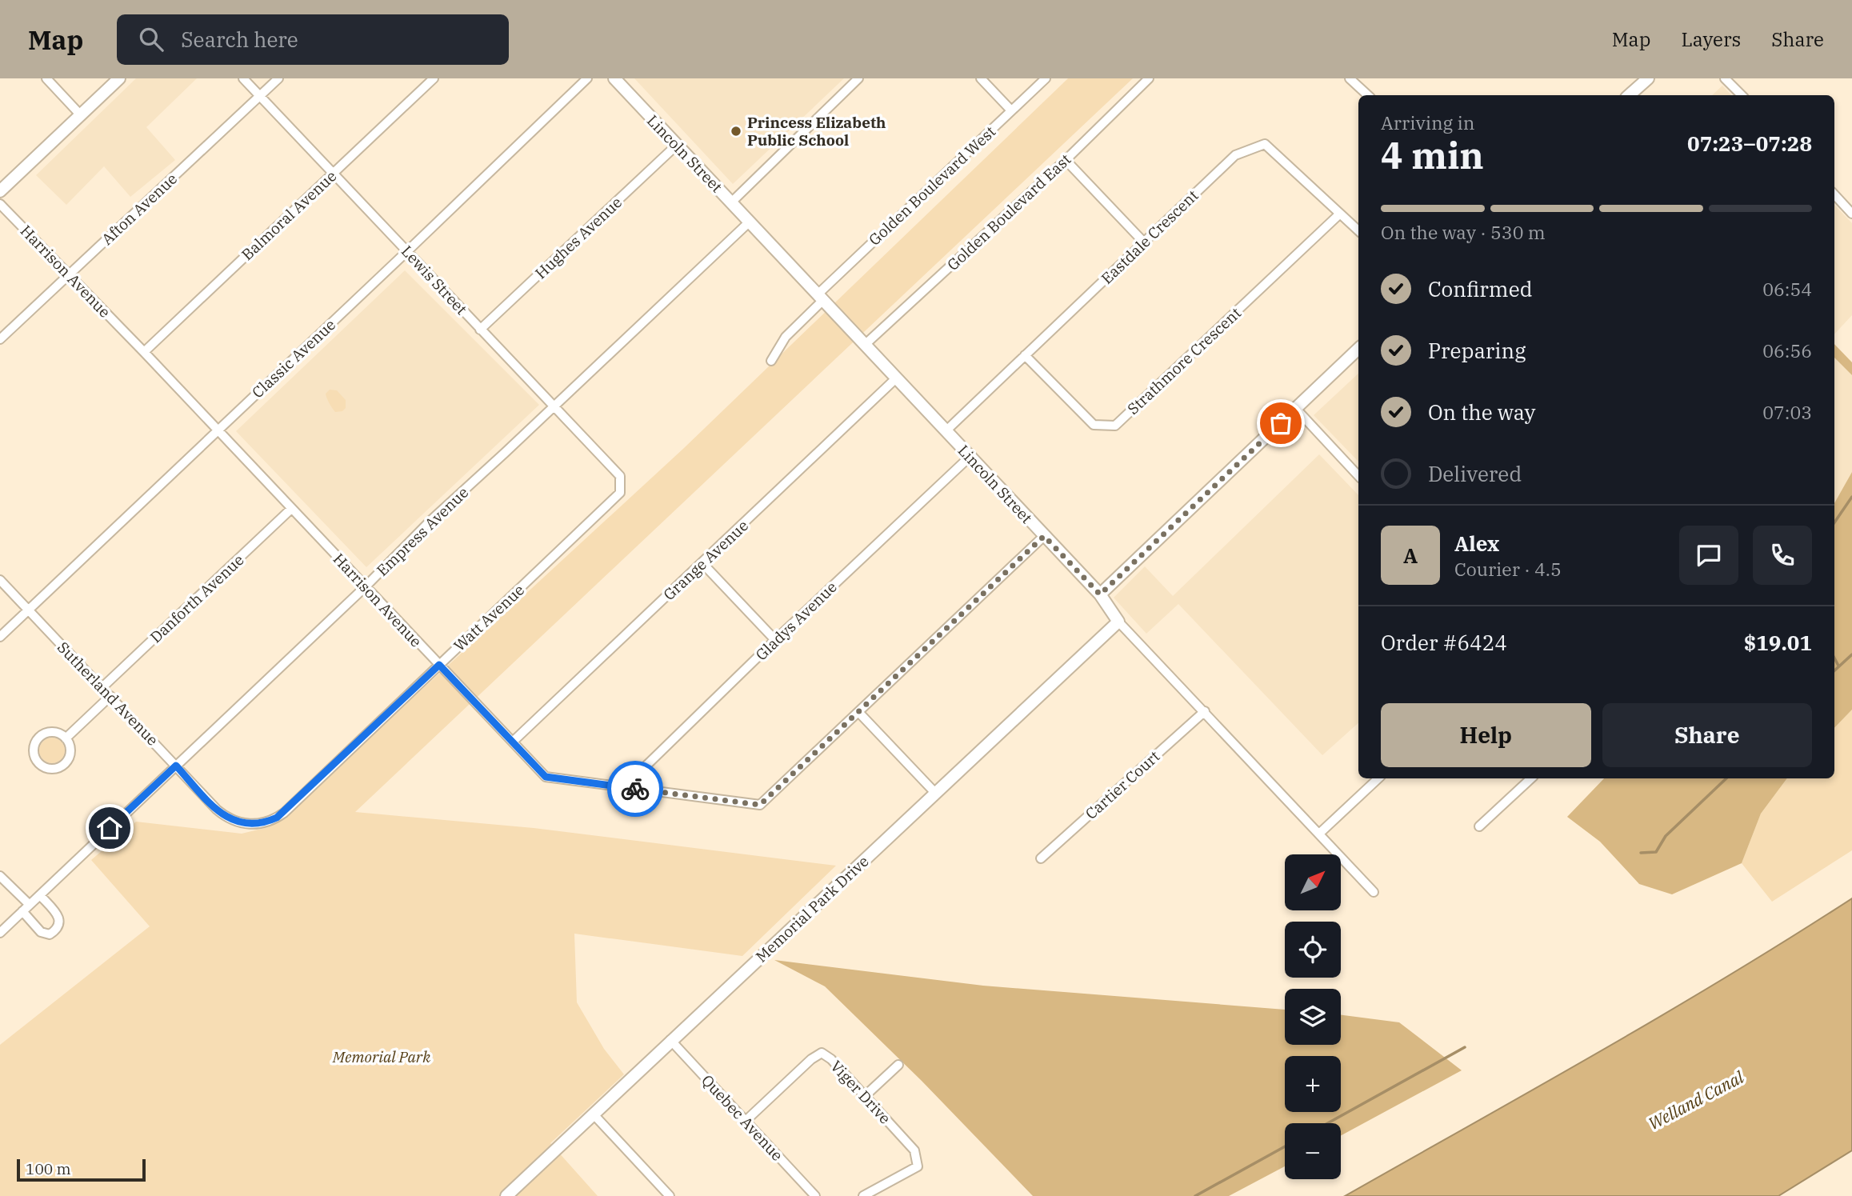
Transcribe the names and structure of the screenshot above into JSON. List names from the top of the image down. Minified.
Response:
{"streets":{"main road":["Lincoln Street","Memorial Park Drive"],"street":["Golden Boulevard West","Afton Avenue","Golden Boulevard East","Balmoral Avenue","Eastdale Crescent","Hughes Avenue","Harrison Avenue","Lewis Street","Classic Avenue","Strathmore Crescent","Empress Avenue","Grange Avenue","Danforth Avenue","Watt Avenue","Gladys Avenue","Sutherland Avenue","Cartier Court","Viger Drive","Quebec Avenue"]},"crossings":[["Lincoln Street","Golden Boulevard West"],["Lincoln Street","Golden Boulevard East"],["Lincoln Street","Eastdale Crescent"],["Lincoln Street","Hughes Avenue"],["Lincoln Street","Harrison Avenue"],["Lincoln Street","Empress Avenue"],["Lincoln Street","Grange Avenue"],["Lincoln Street","Gladys Avenue"],["Lincoln Street","Cartier Court"],["Lincoln Street","Memorial Park Drive"],["Afton Avenue","Harrison Avenue"],["Afton Avenue","Lewis Street"],["Balmoral Avenue","Harrison Avenue"],["Balmoral Avenue","Lewis Street"],["Eastdale Crescent","Strathmore Crescent"],["Hughes Avenue","Lewis Street"],["Harrison Avenue","Classic Avenue"],["Harrison Avenue","Empress Avenue"],["Harrison Avenue","Grange Avenue"],["Harrison Avenue","Danforth Avenue"],["Harrison Avenue","Watt Avenue"],["Harrison Avenue","Gladys Avenue"],["Lewis Street","Classic Avenue"],["Lewis Street","Empress Avenue"],["Lewis Street","Watt Avenue"],["Classic Avenue","Sutherland Avenue"],["Empress Avenue","Sutherland Avenue"],["Danforth Avenue","Sutherland Avenue"],["Watt Avenue","Sutherland Avenue"],["Memorial Park Drive","Quebec Avenue"],["Viger Drive","Quebec Avenue"]],"water":["Welland Canal"],"parks":["Memorial Park"],"places":["Princess Elizabeth Public School"],"scale_bar":"100 m","north":"top right","page":{"header":"Map","search":"Search here","nav":["Map","Layers","Share"],"heading":["4 min","Arriving in","07:23–07:28"],"panel":["Alex","Courier · 4.5","Order #6424","$19.01"],"bar":"On the way · 530 m","list":[["Confirmed","06:54"],["Preparing","06:56"],["On the way","07:03"],"Delivered"],"round":"A","buttons":["Help","Share"],"map_buttons":["+","−"],"scale":"100 m"}}
